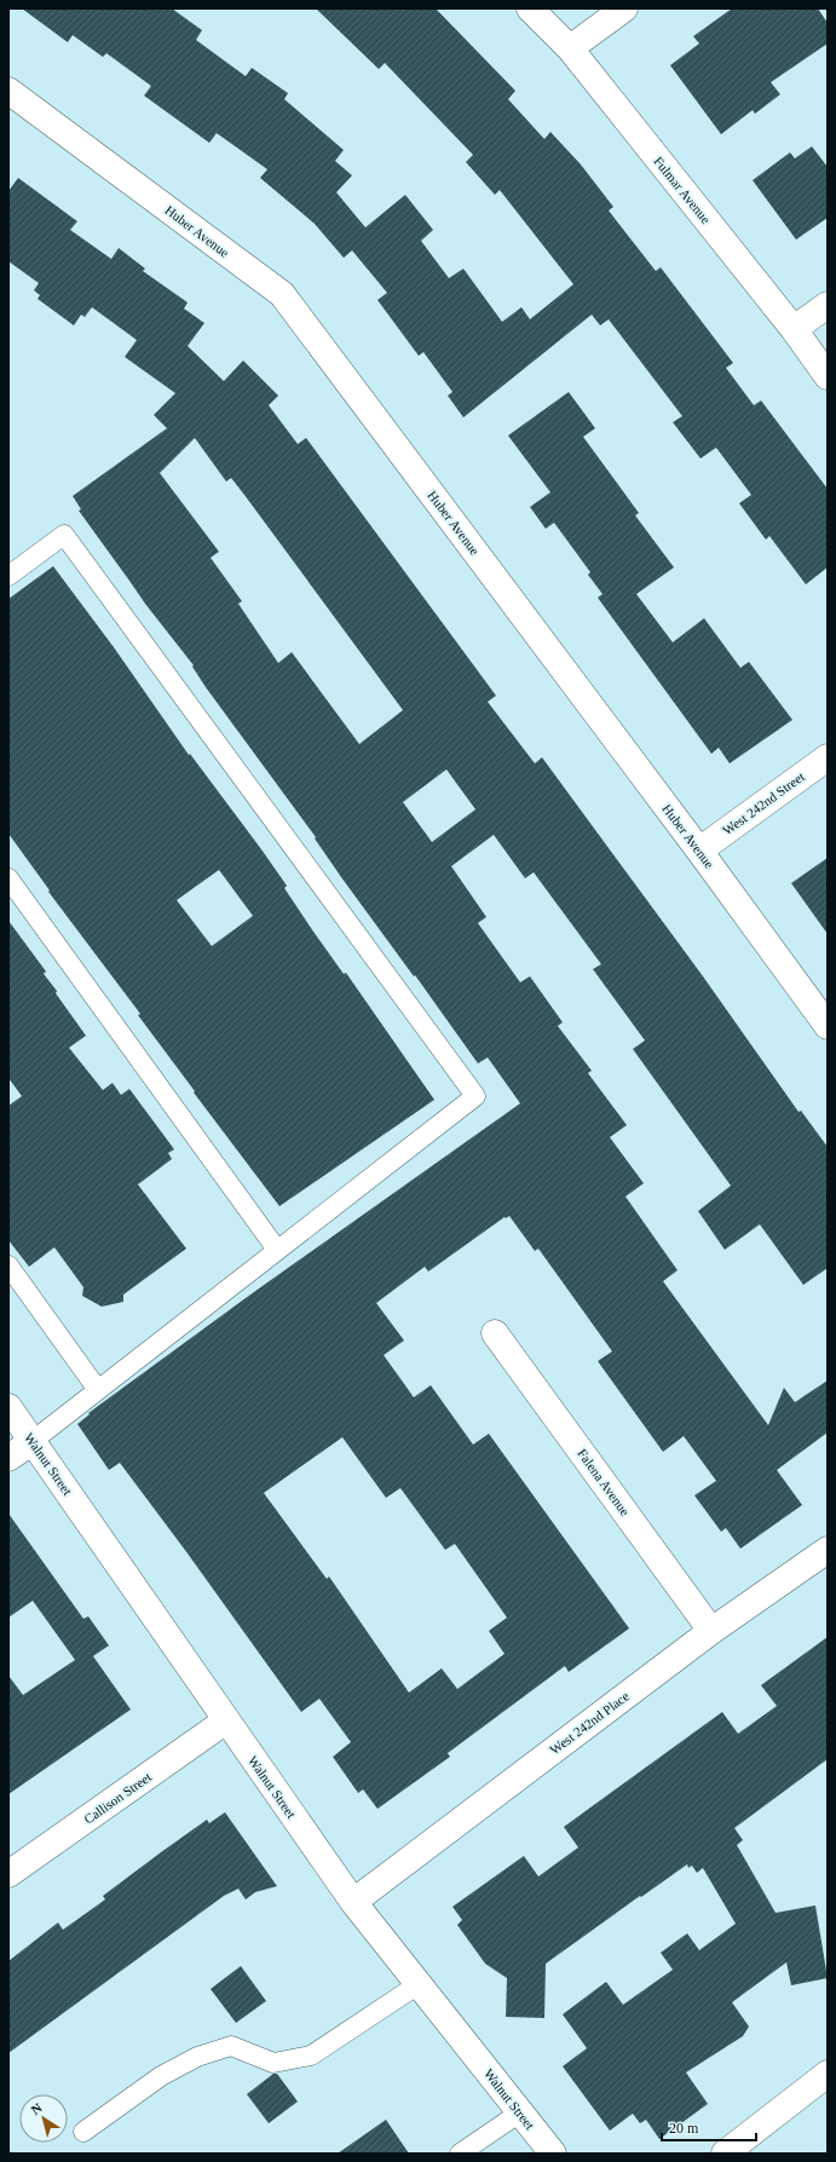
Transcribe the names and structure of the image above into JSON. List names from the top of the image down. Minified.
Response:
{"streets":{"street":["Fulmar Avenue","Huber Avenue","West 242nd Street","Walnut Street","Falena Avenue","West 242nd Place","Callison Street"]},"crossings":[["Huber Avenue","West 242nd Street"],["Walnut Street","West 242nd Place"],["Walnut Street","Callison Street"],["Falena Avenue","West 242nd Place"]],"scale_bar":"20 m","north":"top left"}
